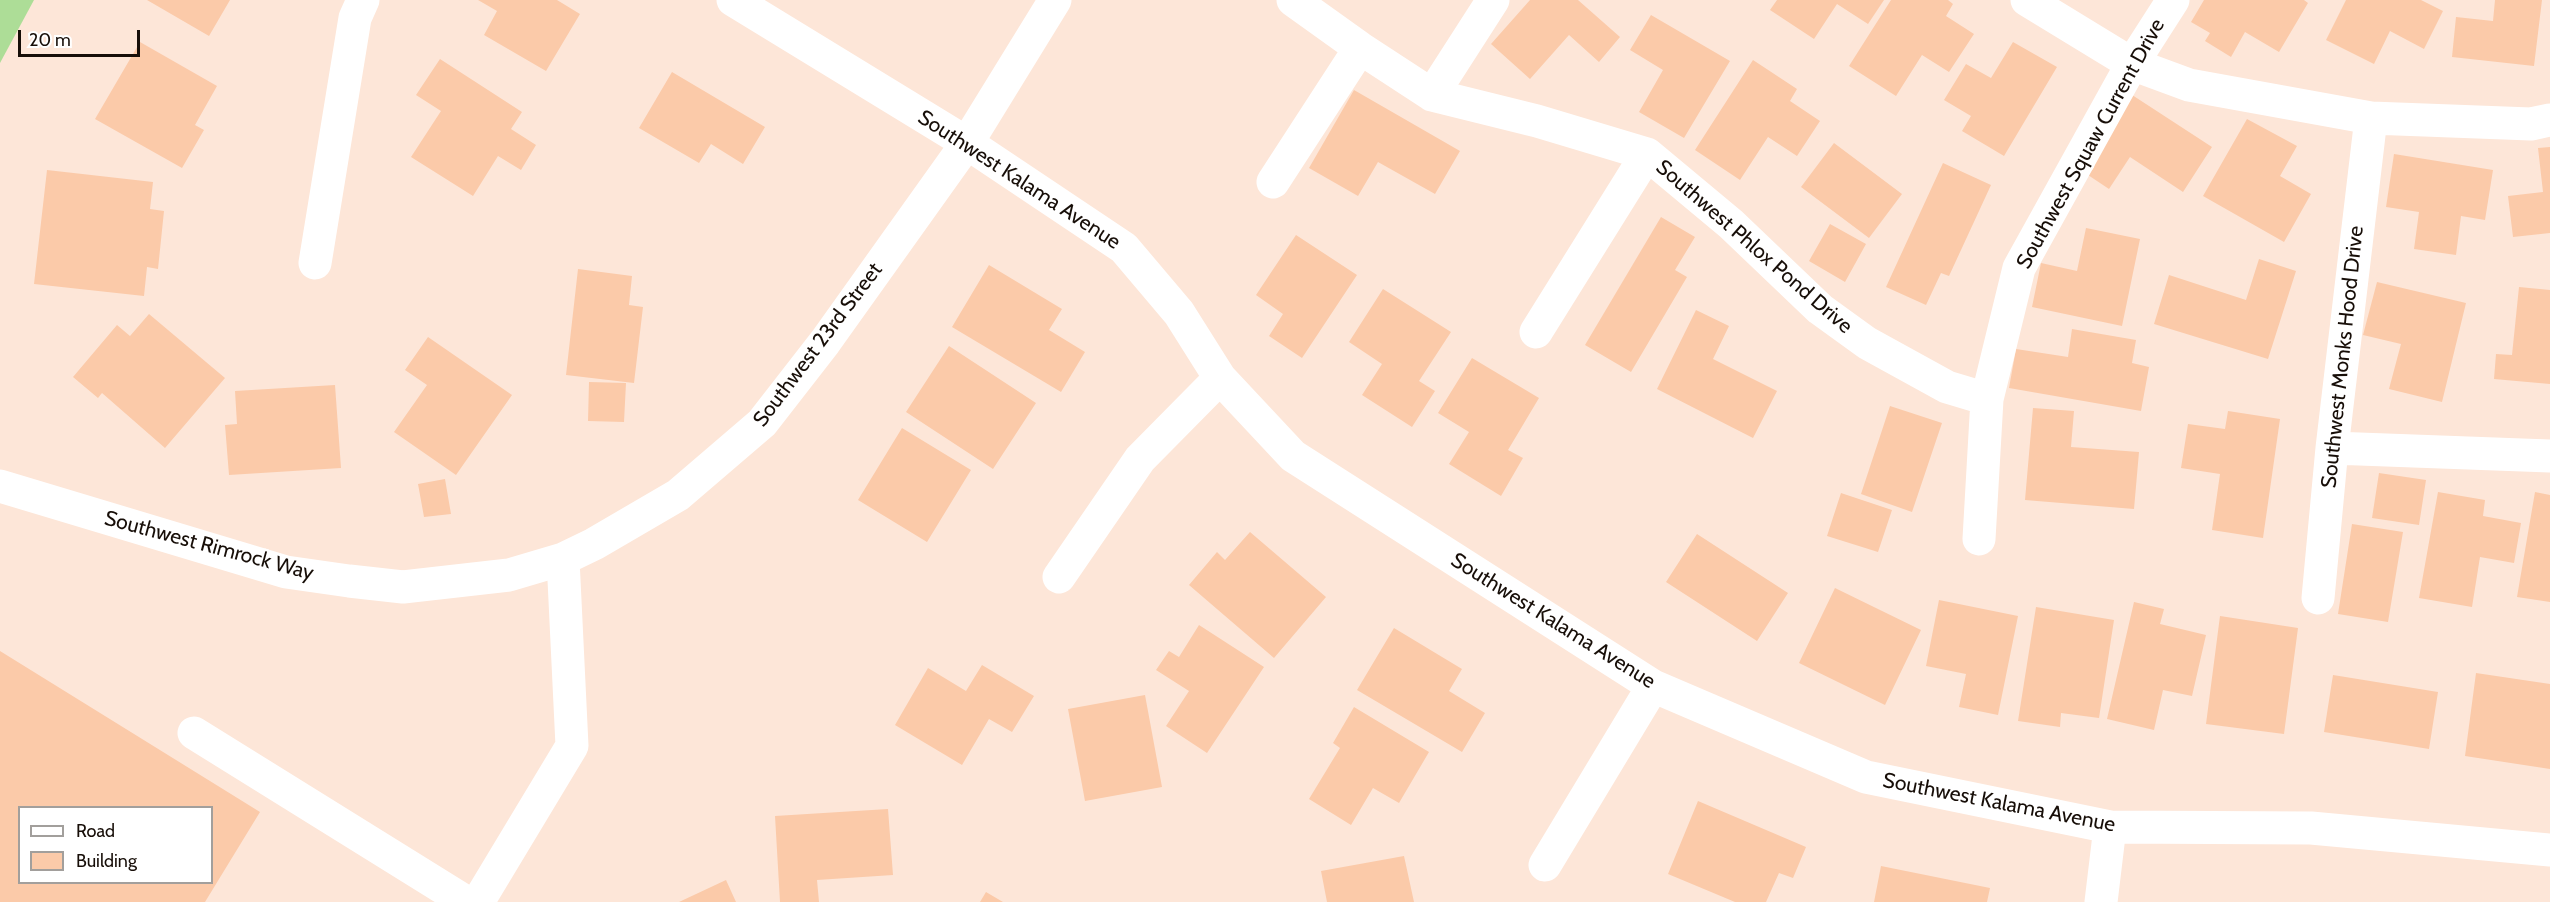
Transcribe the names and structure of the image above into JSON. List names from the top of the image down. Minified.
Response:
{"streets":{"street":["Southwest Squaw Current Drive","Southwest Kalama Avenue","Southwest Phlox Pond Drive","Southwest 23rd Street","Southwest Monks Hood Drive","Southwest Rimrock Way"]},"crossings":[["Southwest Squaw Current Drive","Southwest Phlox Pond Drive"],["Southwest Kalama Avenue","Southwest 23rd Street"],["Southwest 23rd Street","Southwest Rimrock Way"]],"legend":["Road","Building"],"scale_bar":"20 m"}
